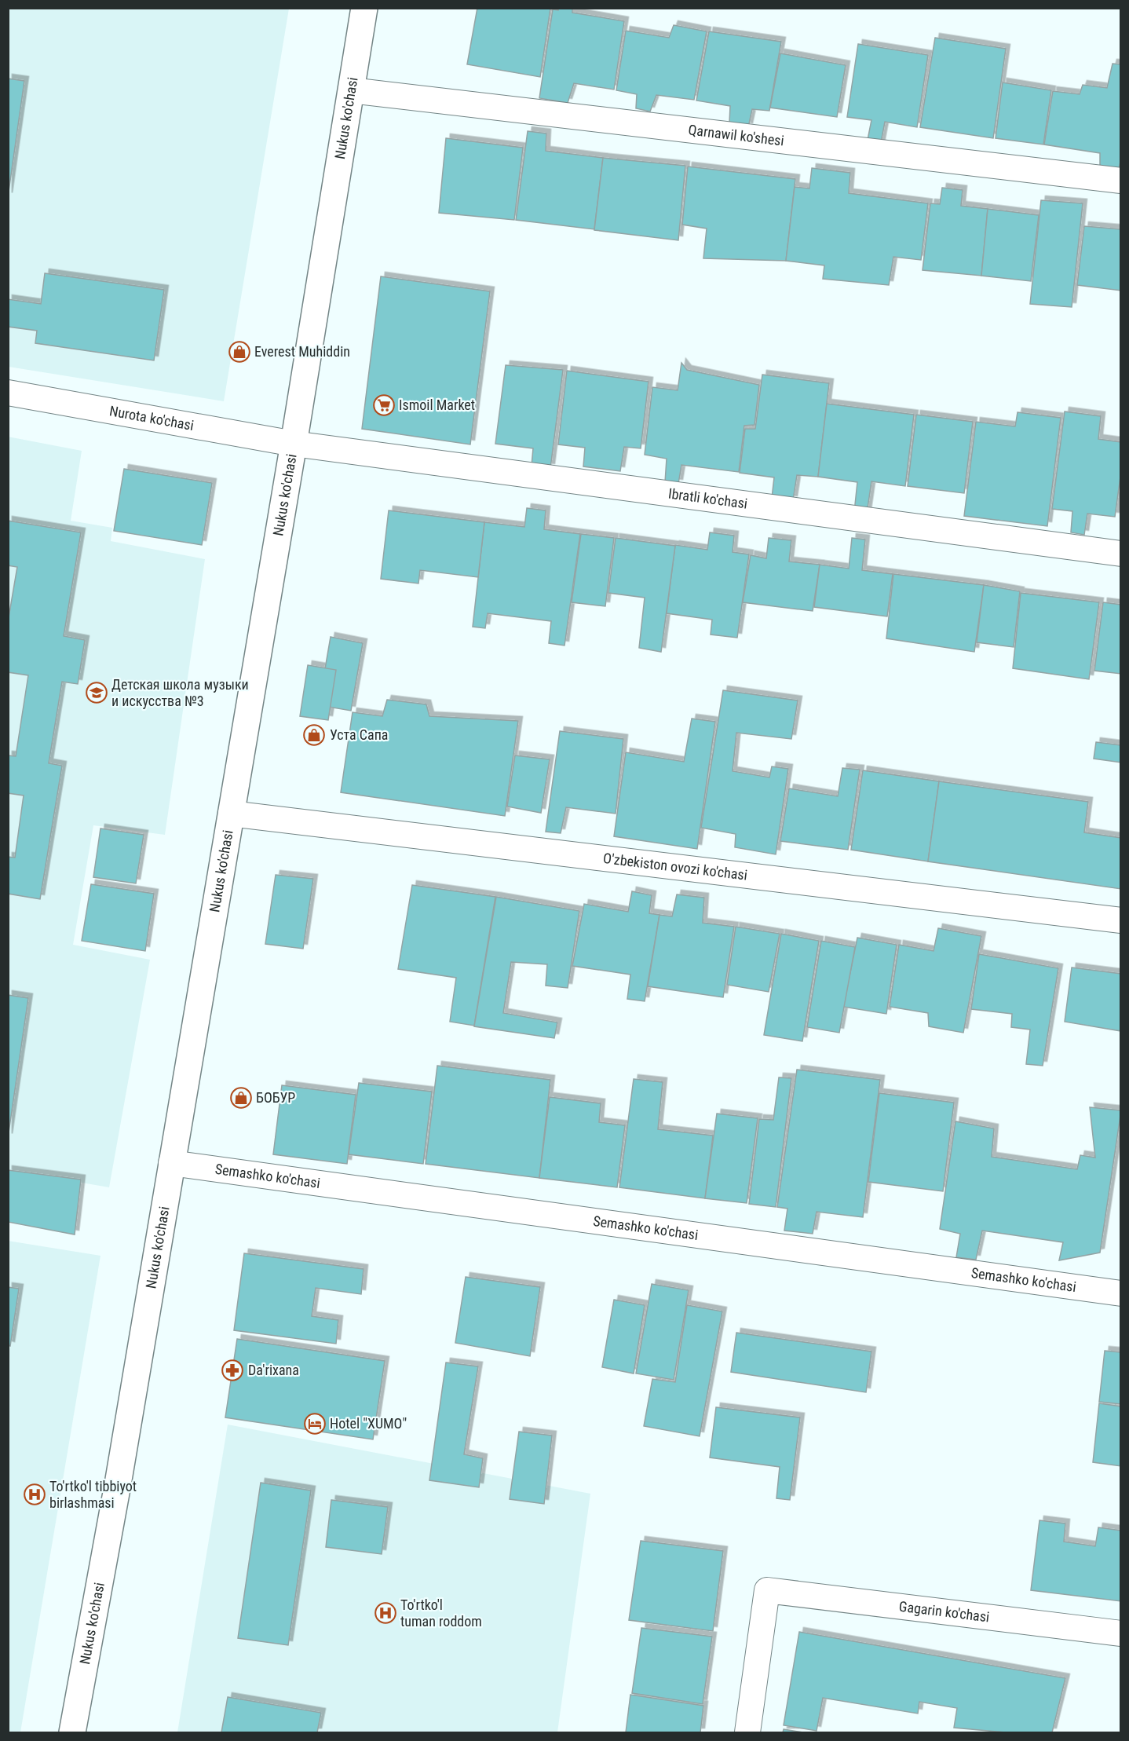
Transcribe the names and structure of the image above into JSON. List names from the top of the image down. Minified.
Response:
{"streets":{"main road":["Nukus ko'chasi"],"street":["Qarnawil ko'shesi","Nurota ko'chasi","Ibratli ko'chasi","O'zbekiston ovozi ko'chasi","Semashko ko'chasi","Gagarin ko'chasi"]},"crossings":[["Nukus ko'chasi","Qarnawil ko'shesi"],["Nukus ko'chasi","Nurota ko'chasi"],["Nukus ko'chasi","Ibratli ko'chasi"],["Nukus ko'chasi","O'zbekiston ovozi ko'chasi"],["Nukus ko'chasi","Semashko ko'chasi"],["Nurota ko'chasi","Ibratli ko'chasi"]],"places":{"shop":["Everest Muhiddin","Уста Сапа","БОБУР"],"supermarket":["Ismoil Market"],"school or university":["Детская школа музыки и искусства №3"],"pharmacy":["Da'rixana"],"hotel":["Hotel \"XUMO\""],"hospital":["To'rtko'l tibbiyot birlashmasi","To'rtko'l tuman roddom"]}}
